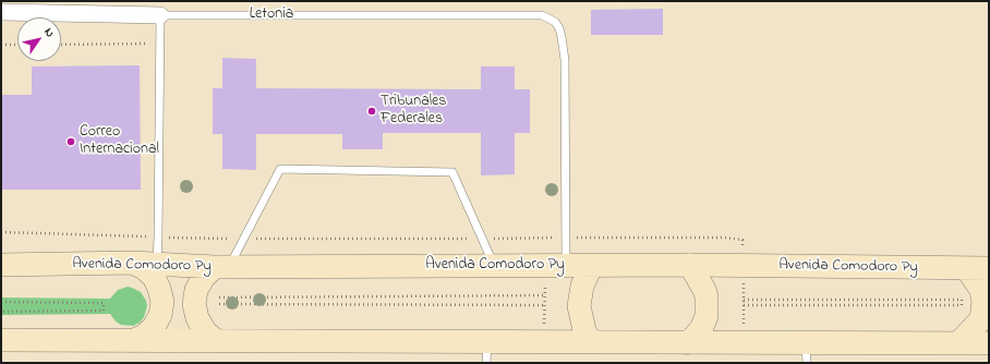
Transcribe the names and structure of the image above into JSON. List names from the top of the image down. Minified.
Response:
{"streets":{"main road":["Avenida Comodoro Py"],"street":["Letonia"]},"crossings":[["Letonia","Avenida Comodoro Py"]],"places":["Tribunales Federales","Correo Internacional"],"north":"top right"}
